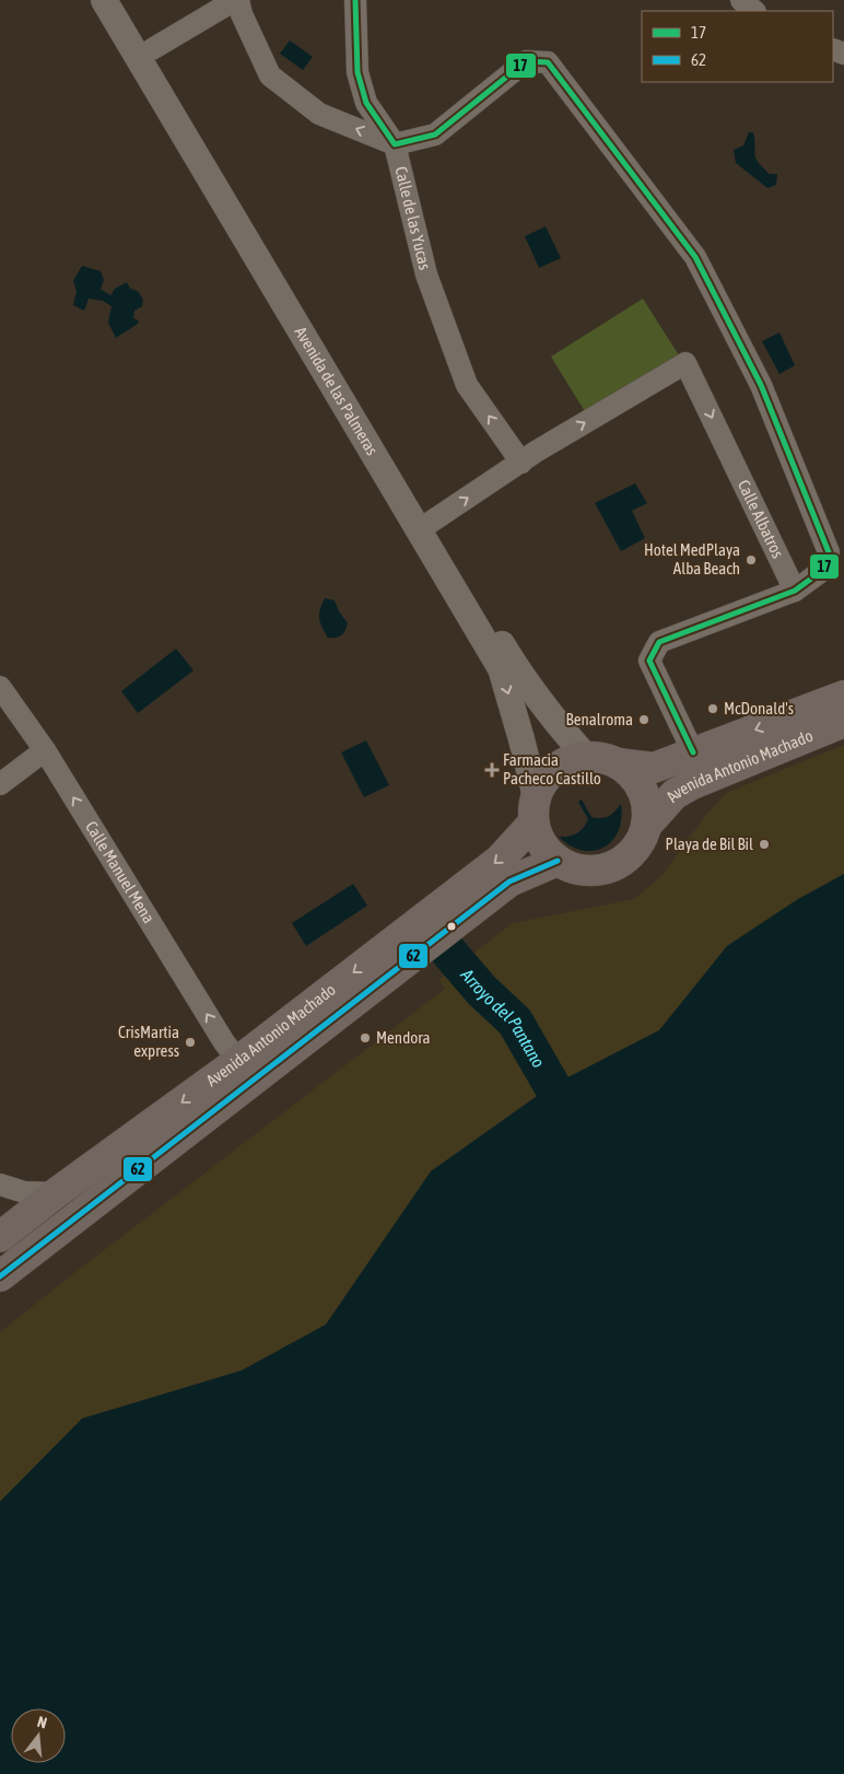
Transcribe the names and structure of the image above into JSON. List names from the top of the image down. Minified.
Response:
{"streets":{"main road":["Avenida Antonio Machado"],"street":["Calle de las Yucas","Avenida de las Palmeras","Calle Albatros","Calle Manuel Mena"]},"crossings":[["Calle de las Yucas","Calle Albatros"],["Avenida de las Palmeras","Calle Albatros"],["Avenida de las Palmeras","Avenida Antonio Machado"],["Avenida Antonio Machado","Calle Manuel Mena"]],"one_way":["Calle de las Yucas","Calle Manuel Mena"],"water":["Arroyo del Pantano"],"places":{"other":["Hotel MedPlaya Alba Beach","McDonald's","Benalroma","Playa de Bil Bil","Mendora","CrisMartia express"],"health":["Farmacia Pacheco Castillo"]},"lines":["transit line 17","transit line 62"],"legend":["17","62"],"north":"top"}
